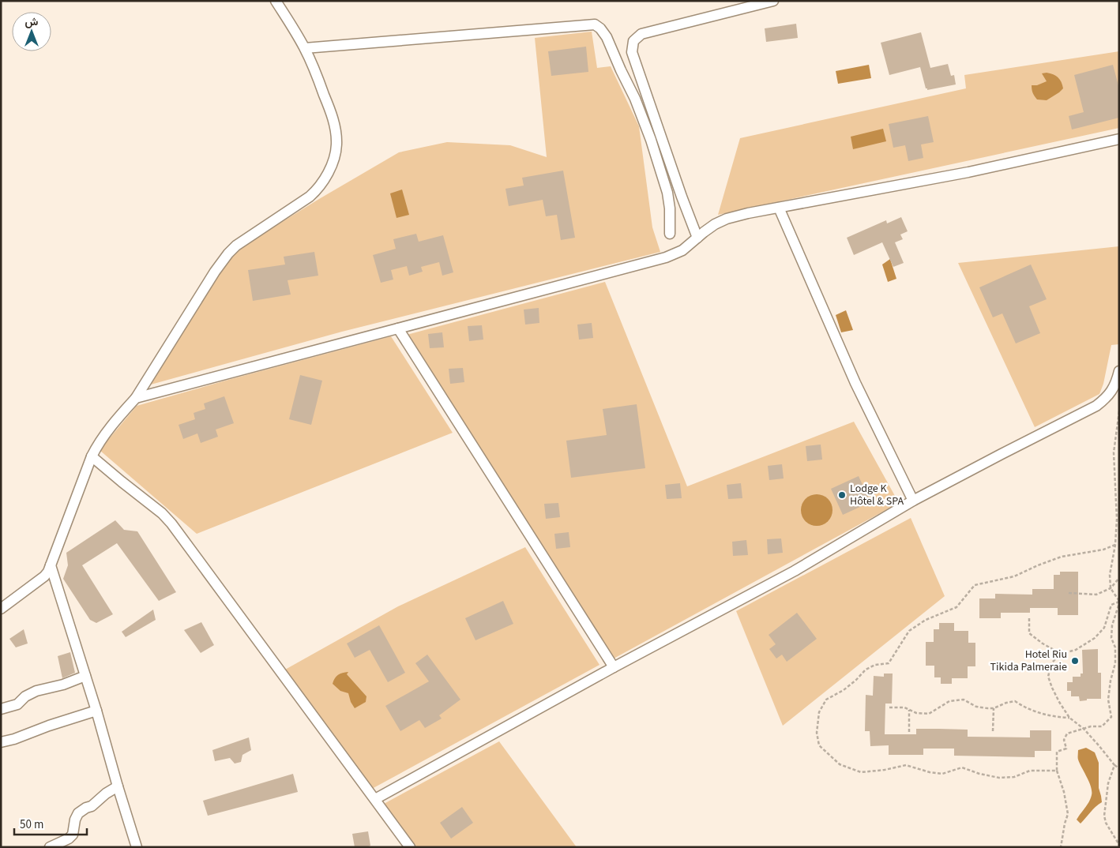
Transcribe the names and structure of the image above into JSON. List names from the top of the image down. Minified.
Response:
{"places":["Lodge K Hôtel & SPA","Hotel Riu Tikida Palmeraie"],"scale_bar":"50 m","north":"top"}
